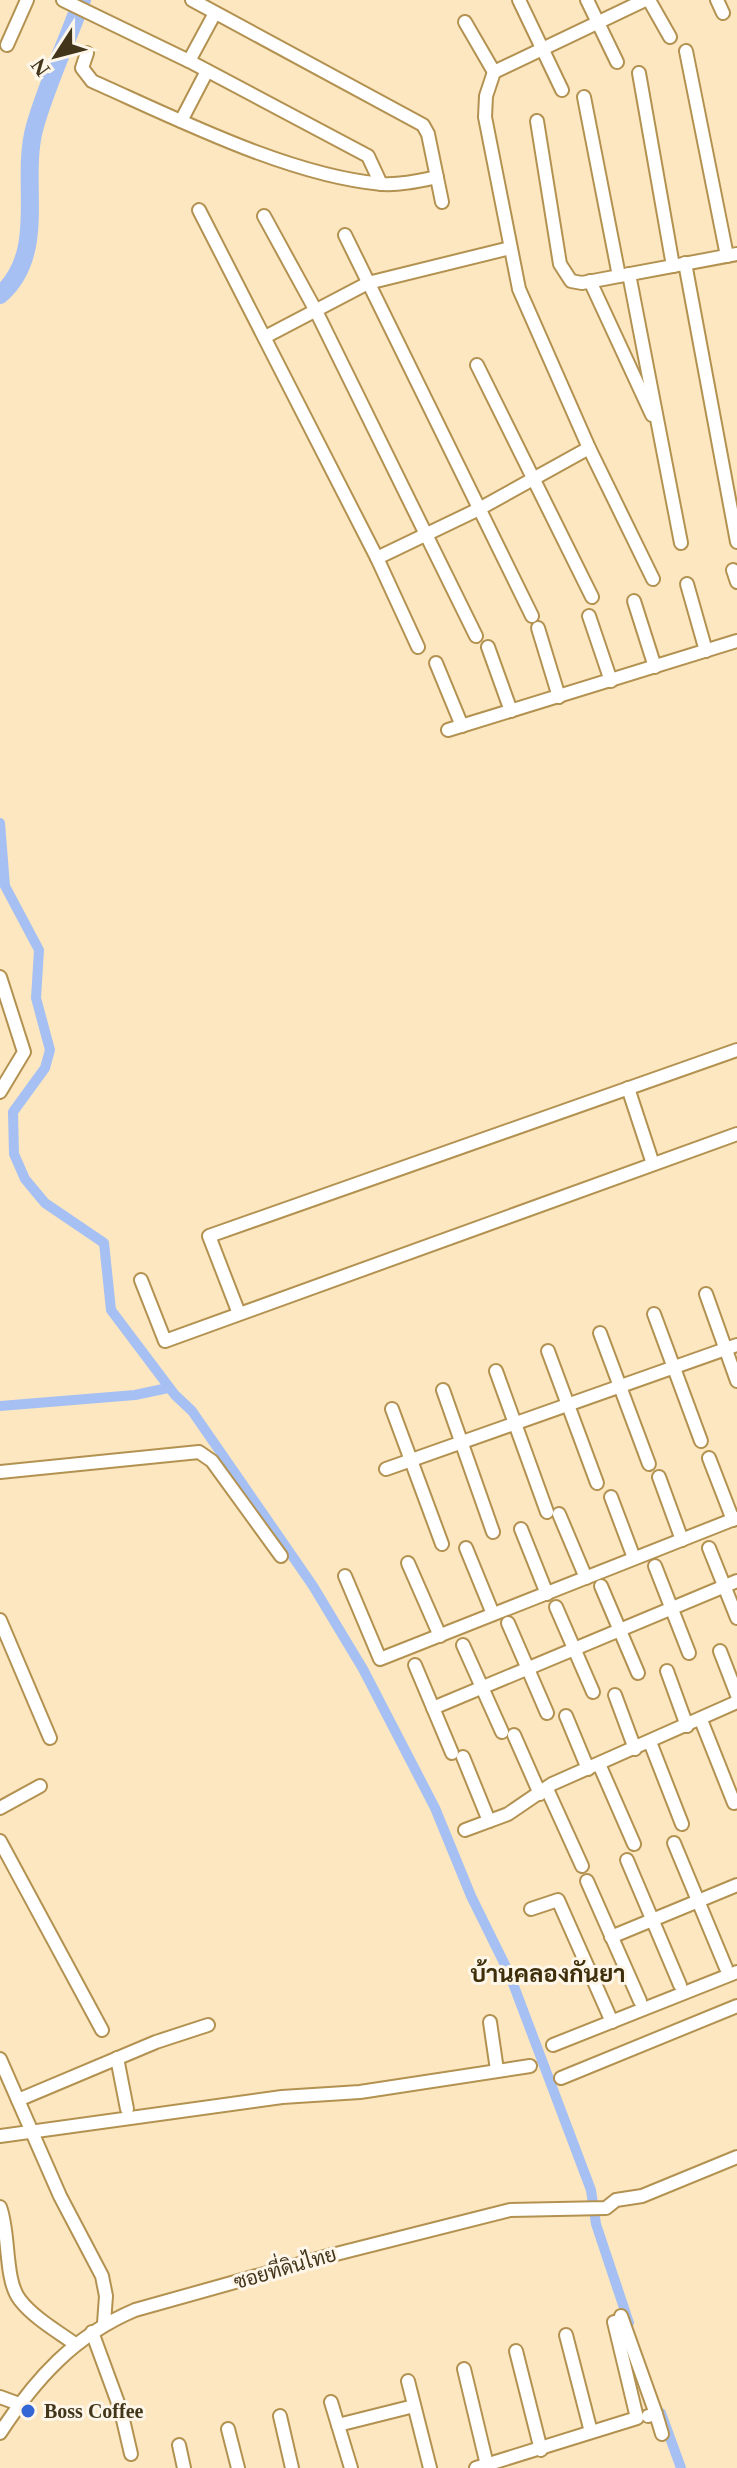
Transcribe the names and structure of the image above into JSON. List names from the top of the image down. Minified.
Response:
{"streets":{"street":["ซอยที่ดินไทย"]},"districts":["บ้านคลองกันยา"],"places":["Boss Coffee"],"north":"bottom left"}
